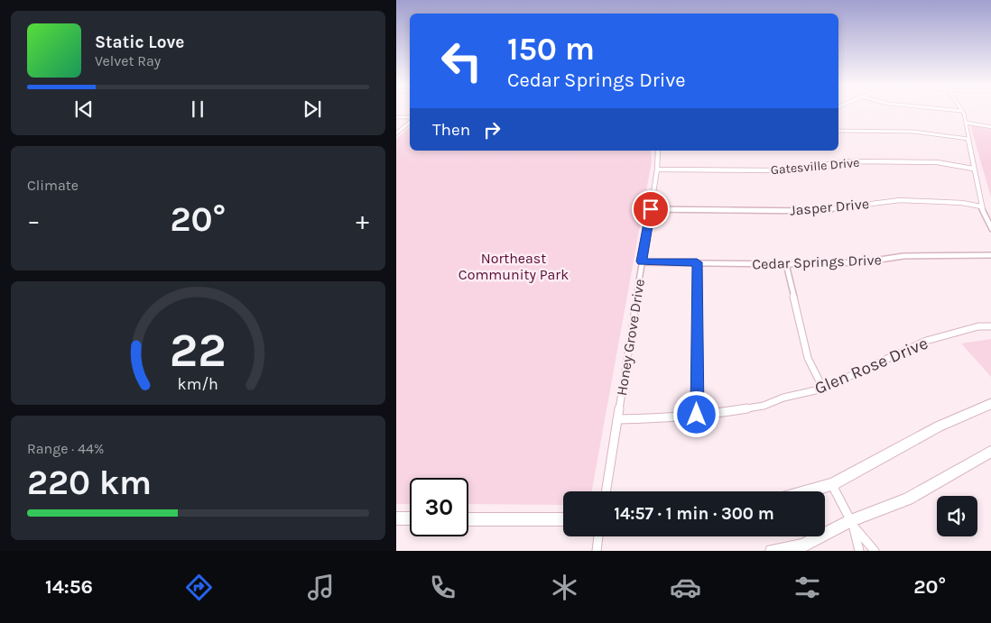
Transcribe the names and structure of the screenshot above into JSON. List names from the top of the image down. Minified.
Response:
{"streets":{"street":["Gatesville Drive","Jasper Drive","Cedar Springs Drive","Honey Grove Drive","Glen Rose Drive"]},"crossings":[["Gatesville Drive","Honey Grove Drive"],["Jasper Drive","Honey Grove Drive"],["Cedar Springs Drive","Honey Grove Drive"],["Honey Grove Drive","Glen Rose Drive"]],"parks":["Northeast Community Park"],"page":{"turn":["150 m","Cedar Springs Drive"],"song":["Static Love","Velvet Ray"],"then":"Then","tile":["Climate",["Range · 44%","220 km"]],"heat":["−","20°","+"],"limit":"30","trip":"14:57 · 1 min · 300 m","tabs":["14:56","20°"],"gauge":["22","km/h"]}}
